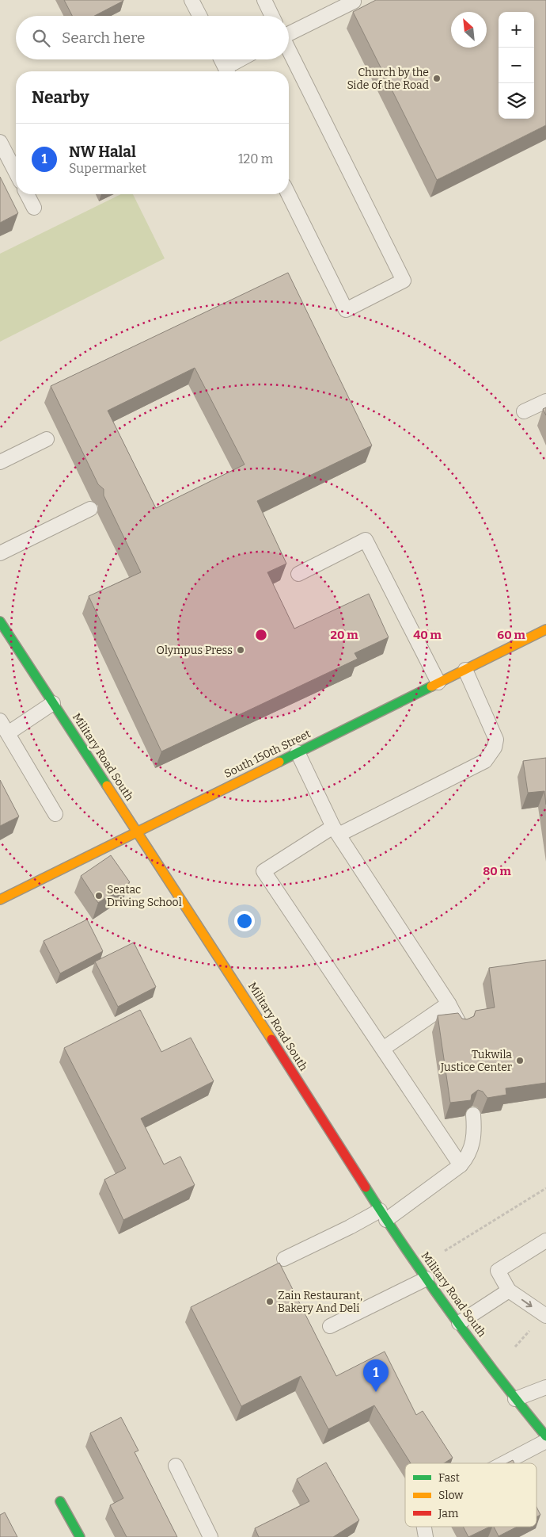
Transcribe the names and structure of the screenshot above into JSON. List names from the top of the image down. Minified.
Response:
{"streets":{"street":["South 150th Street","Military Road South"]},"crossings":[["South 150th Street","Military Road South"]],"places":["Church by the Side of the Road","Olympus Press","Seatac Driving School","Tukwila Justice Center","Zain Restaurant, Bakery And Deli"],"legend":["Fast","Slow","Jam"],"north":"top left","page":{"map_buttons":["+","−"],"search":"Search here","heading":"Nearby","list":[{"mark":"1","name":"NW Halal","note":"Supermarket","value":"120 m"}],"pins":"1"},"rings":["20 m","40 m","60 m","80 m"]}
